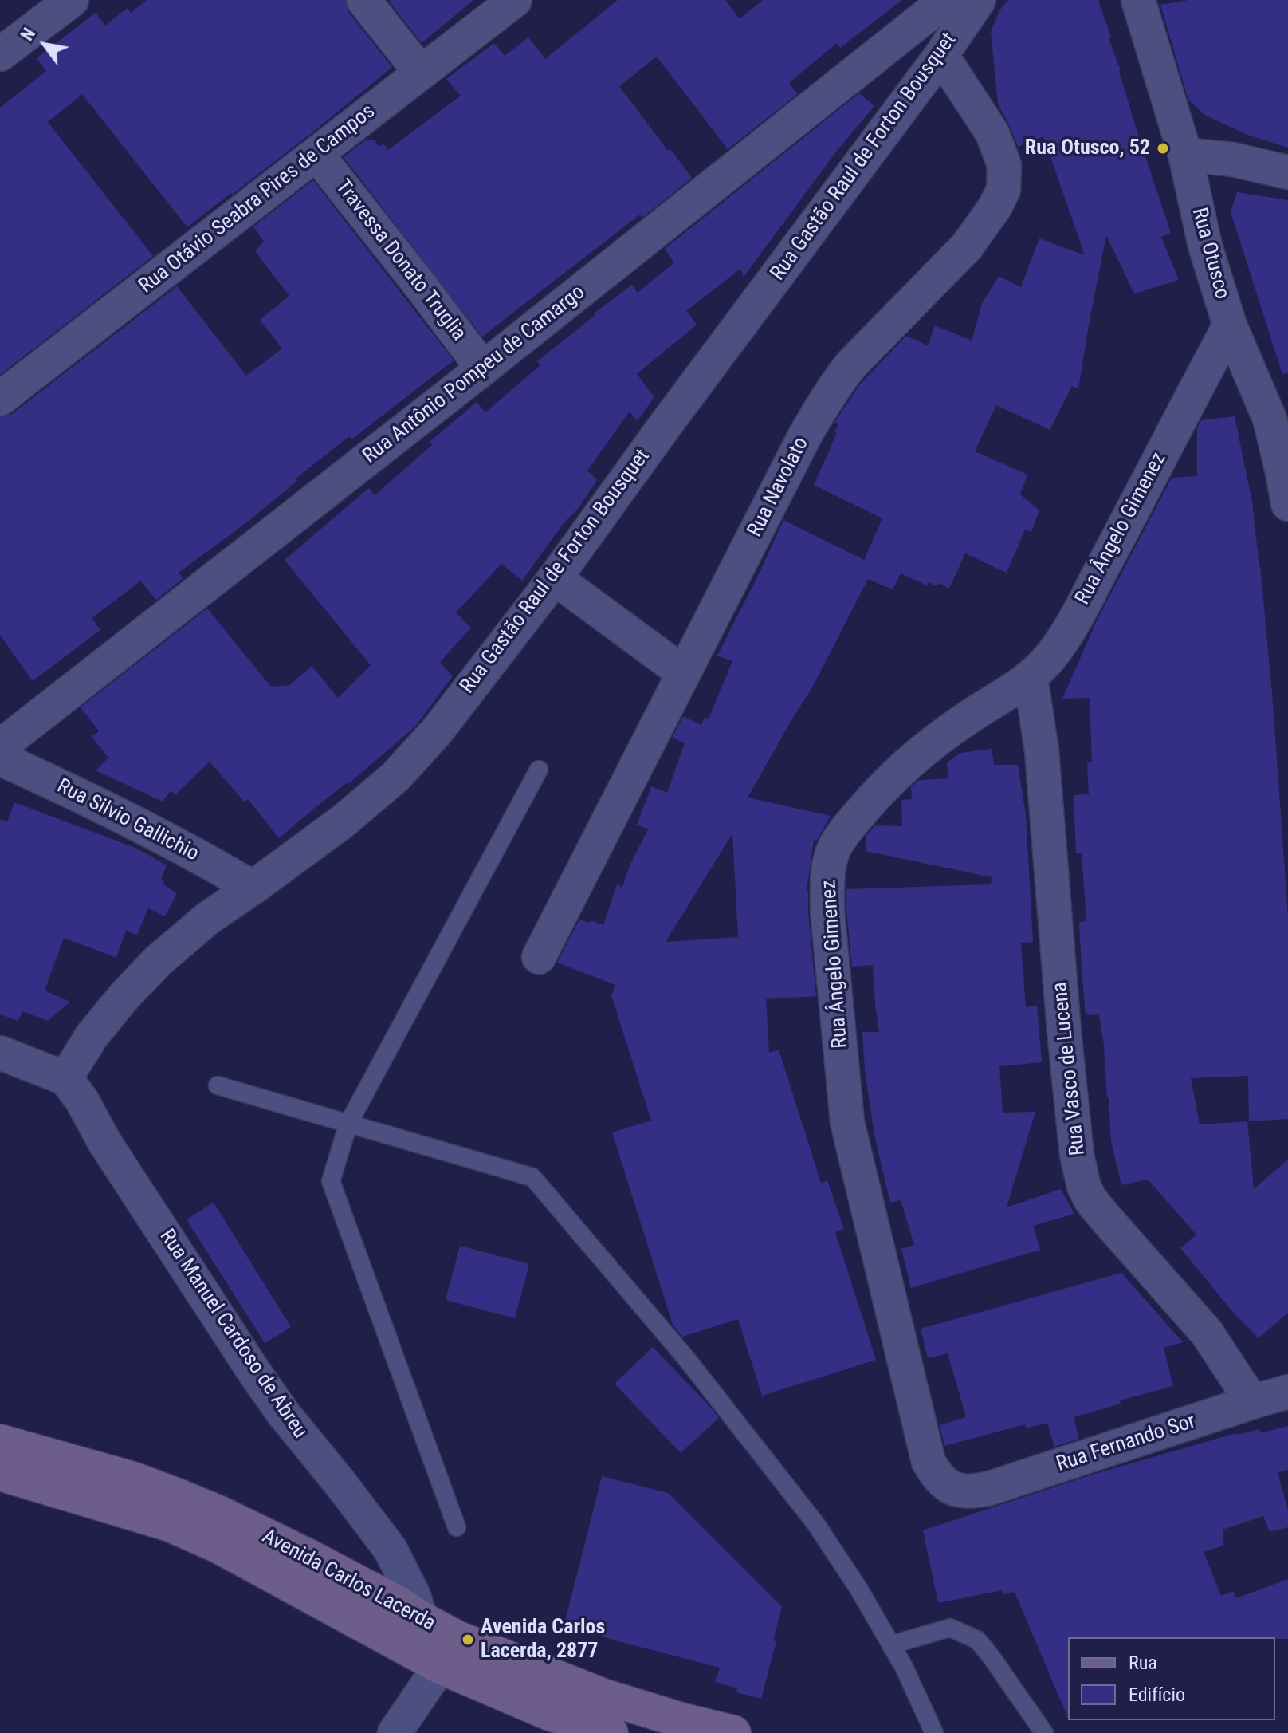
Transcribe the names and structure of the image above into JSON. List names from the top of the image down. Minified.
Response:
{"streets":{"main road":["Avenida Carlos Lacerda"],"street":["Rua Gastão Raul de Forton Bousquet","Rua Otávio Seabra Pires de Campos","Rua Otusco","Travessa Donato Truglia","Rua Antônio Pompeu de Camargo","Rua Navolato","Rua Ângelo Gimenez","Rua Silvio Gallichio","Rua Vasco de Lucena","Rua Manuel Cardoso de Abreu","Rua Fernando Sor"]},"crossings":[["Rua Gastão Raul de Forton Bousquet","Rua Navolato"],["Rua Gastão Raul de Forton Bousquet","Rua Silvio Gallichio"],["Rua Gastão Raul de Forton Bousquet","Rua Manuel Cardoso de Abreu"],["Rua Otávio Seabra Pires de Campos","Travessa Donato Truglia"],["Rua Otusco","Rua Ângelo Gimenez"],["Travessa Donato Truglia","Rua Antônio Pompeu de Camargo"],["Rua Ângelo Gimenez","Rua Vasco de Lucena"],["Rua Ângelo Gimenez","Rua Fernando Sor"],["Rua Vasco de Lucena","Rua Fernando Sor"],["Rua Manuel Cardoso de Abreu","Avenida Carlos Lacerda"]],"places":["Rua Otusco, 52","Avenida Carlos Lacerda, 2877"],"legend":["Rua","Edifício"],"north":"top left"}
